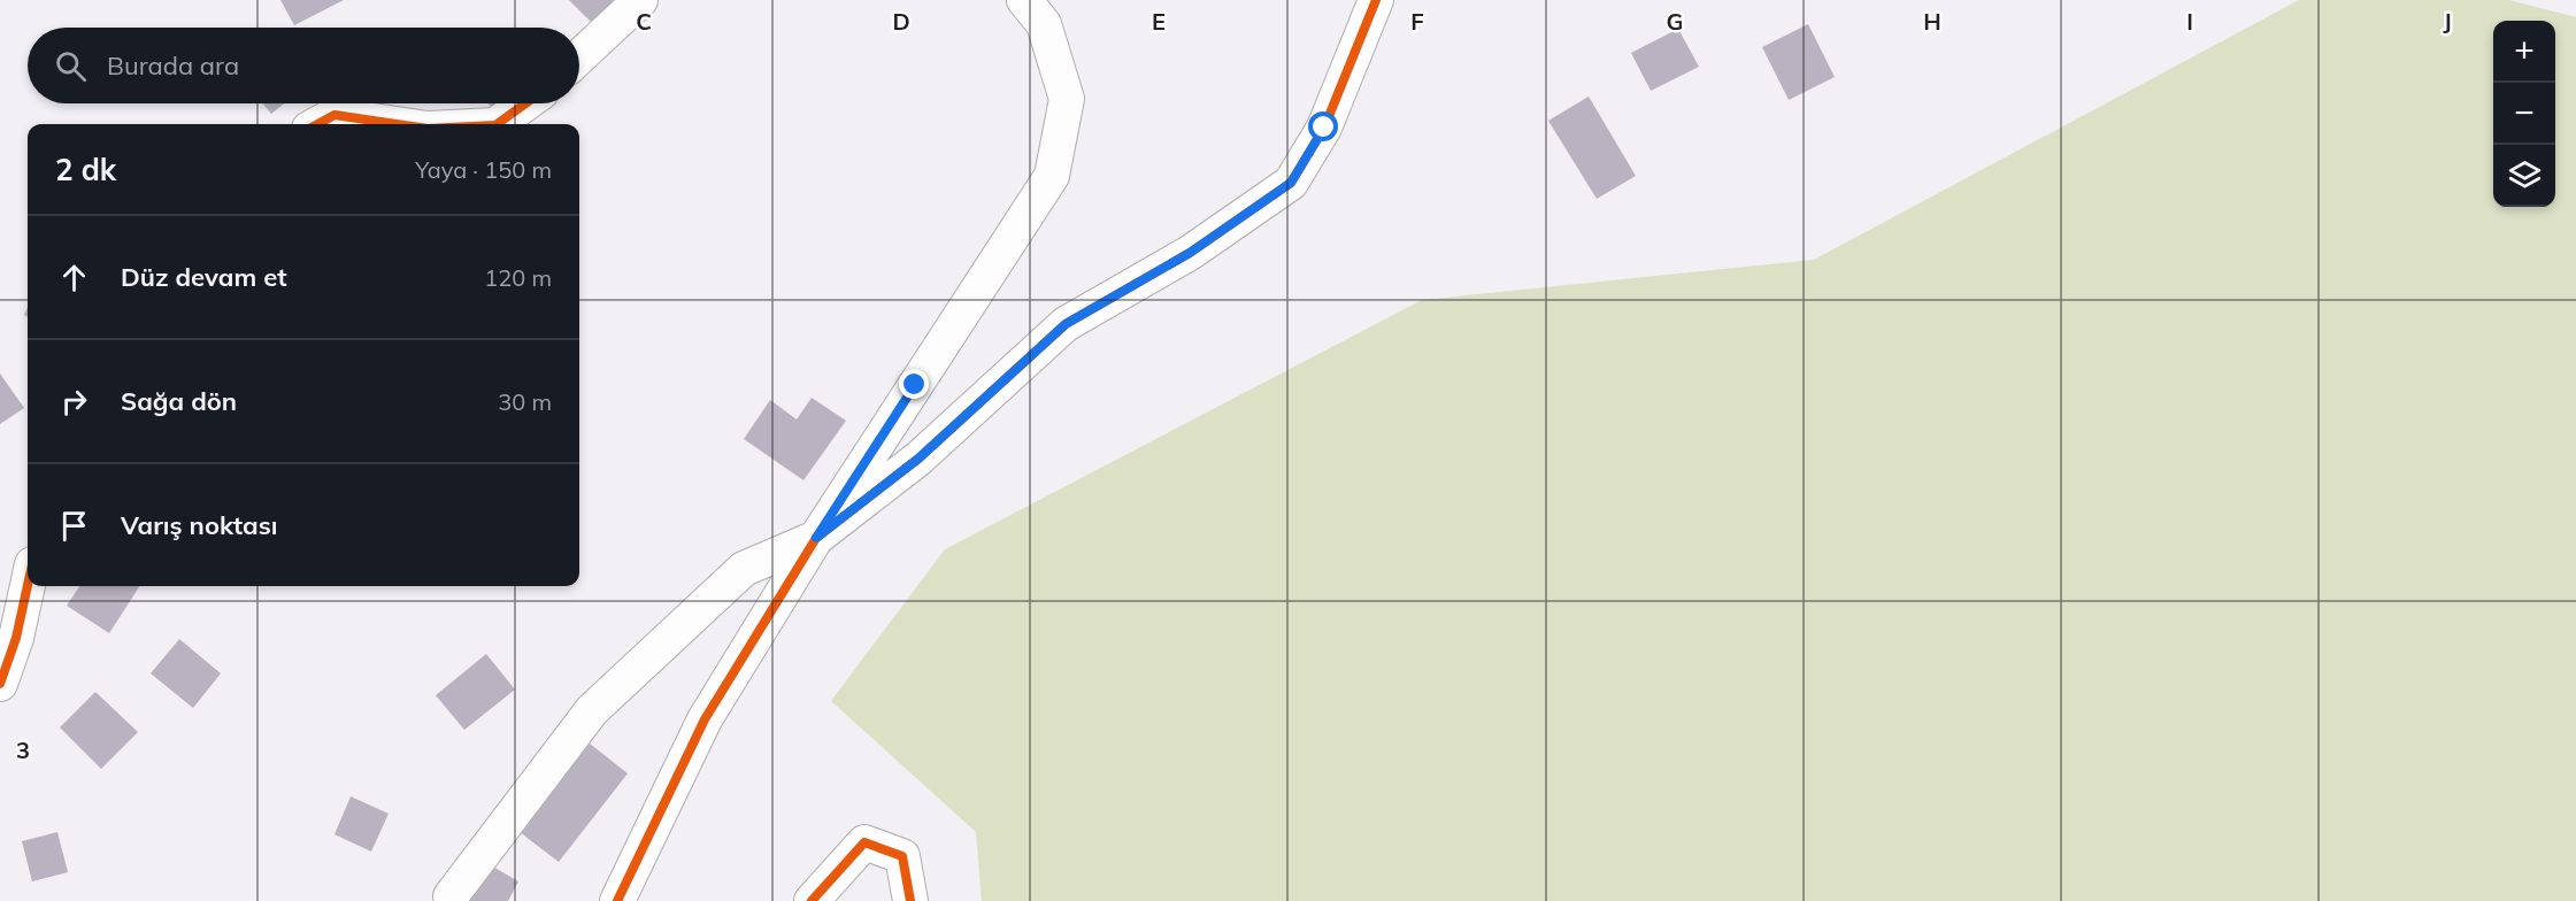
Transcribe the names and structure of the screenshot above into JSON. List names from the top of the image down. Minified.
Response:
{"page":{"map_buttons":["+","−"],"search":"Burada ara","heading":["2 dk","Yaya · 150 m"],"list":[["Düz devam et","120 m"],["Sağa dön","30 m"],"Varış noktası"]},"grid":{"columns":["C","D","E","F","G","H","I","J"],"rows":["3"]}}
